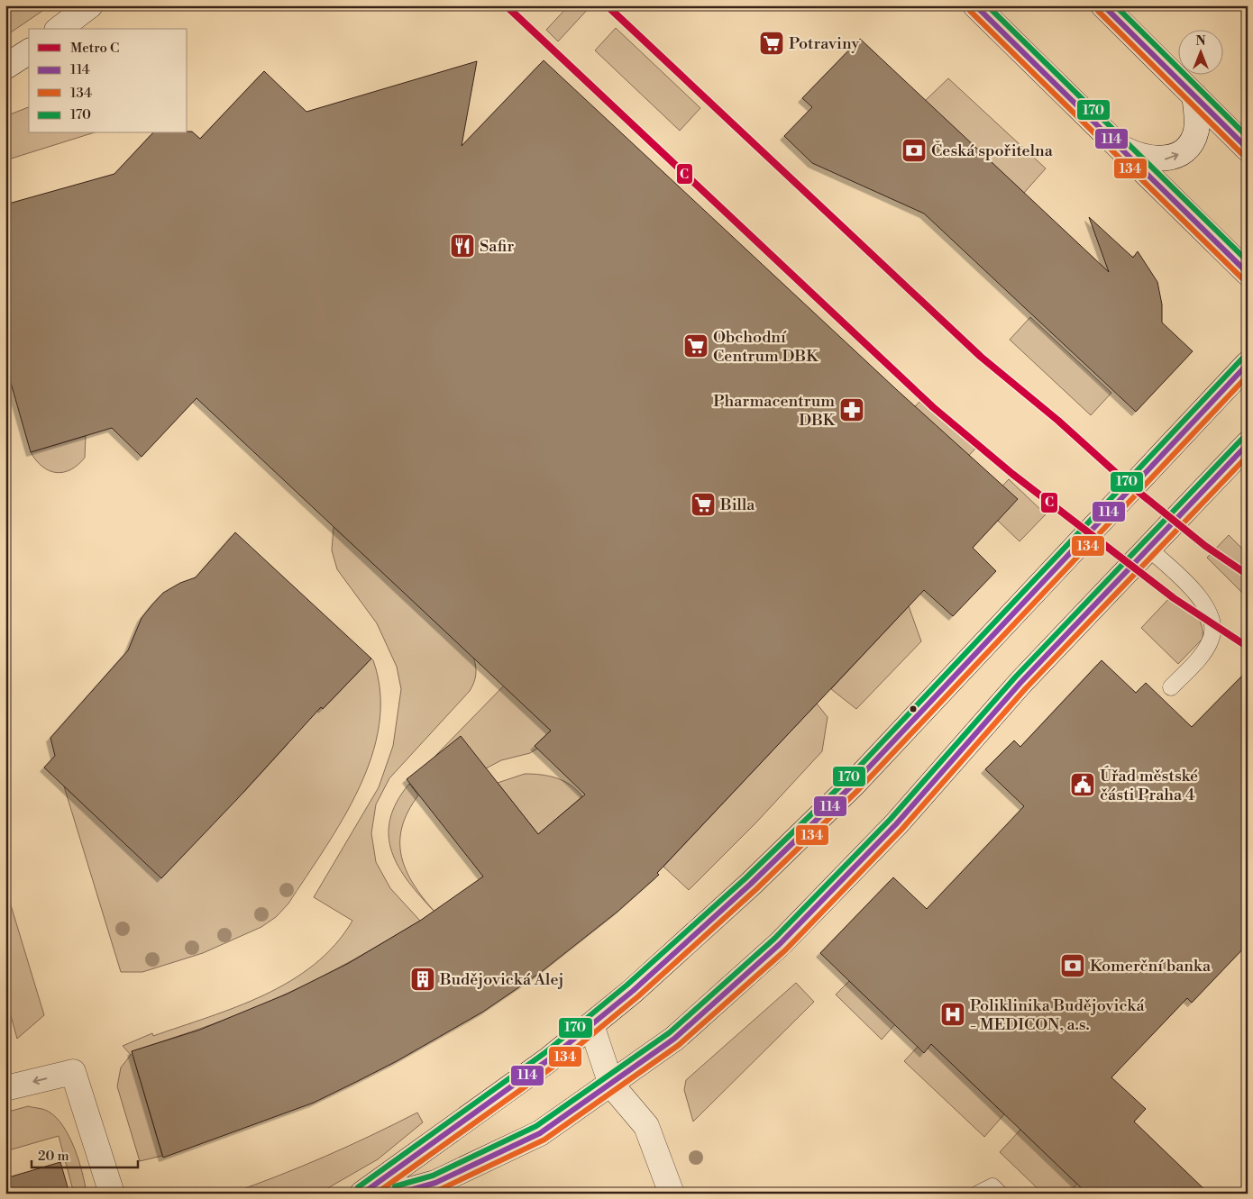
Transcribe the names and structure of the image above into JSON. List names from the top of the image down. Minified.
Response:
{"places":{"supermarket":["Potraviny","Obchodní Centrum DBK","Billa"],"bank":["Česká spořitelna","Komerční banka"],"restaurant":["Safir"],"pharmacy":["Pharmacentrum DBK"],"public building":["Úřad městské části Praha 4"],"building":["Budějovická Alej"],"hospital":["Poliklinika Budějovická - MEDICON, a.s."]},"lines":["metro line C","transit line 114","transit line 170","transit line 134"],"legend":["Metro C","114","134","170"],"scale_bar":"20 m","north":"top"}
